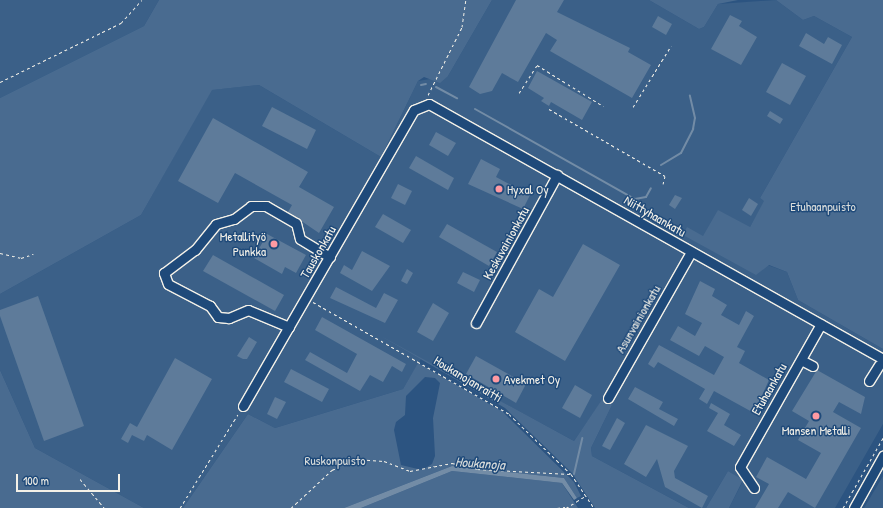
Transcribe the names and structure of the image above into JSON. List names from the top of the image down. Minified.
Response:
{"streets":{"street":["Niittyhaankatu","Keskuvainionkatu","Tauskonkatu","Asunvainionkatu","Etuhaankatu"],"path":["Houkanojanraitti"]},"crossings":[["Niittyhaankatu","Keskuvainionkatu"],["Niittyhaankatu","Tauskonkatu"],["Niittyhaankatu","Asunvainionkatu"],["Niittyhaankatu","Etuhaankatu"],["Tauskonkatu","Houkanojanraitti"]],"water":["Houkanoja"],"parks":["Etuhaanpuisto","Ruskonpuisto"],"places":["Hyxal Oy","Metallityö Punkka","Avekmet Oy","Mansen Metalli"],"scale_bar":"100 m"}
